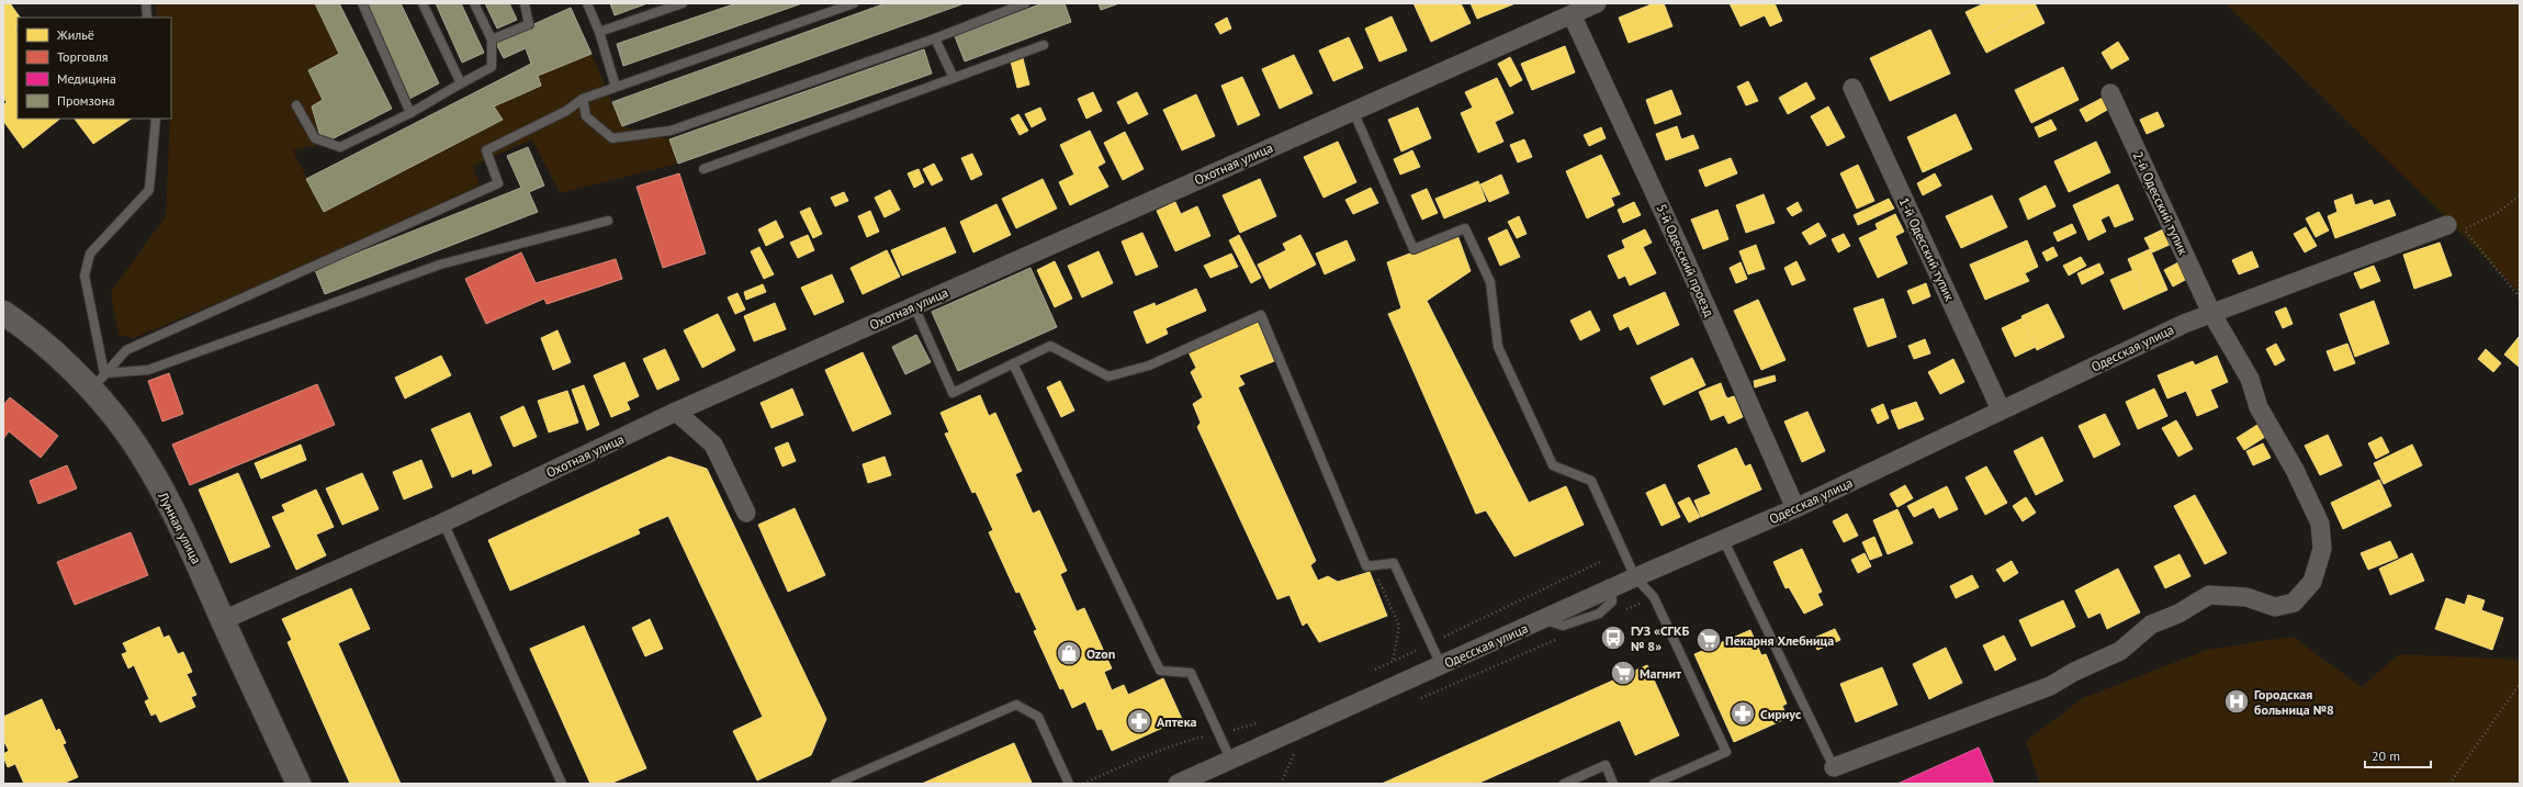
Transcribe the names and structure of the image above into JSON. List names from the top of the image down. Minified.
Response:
{"streets":{"street":["Охотная улица","2-й Одесский тупик","1-й Одесский тупик","5-й Одесский проезд","Одесская улица","Лунная улица"]},"crossings":[["Охотная улица","5-й Одесский проезд"],["Охотная улица","Лунная улица"],["2-й Одесский тупик","Одесская улица"],["1-й Одесский тупик","Одесская улица"],["5-й Одесский проезд","Одесская улица"]],"places":{"bus stop":["ГУЗ «СГКБ № 8»"],"supermarket":["Пекарня Хлебница","Магнит"],"shop":["Ozon"],"hospital":["Городская больница №8"],"pharmacy":["Сириус","Аптека"]},"legend":["Жильё","Торговля","Медицина","Промзона"],"scale_bar":"20 m"}
